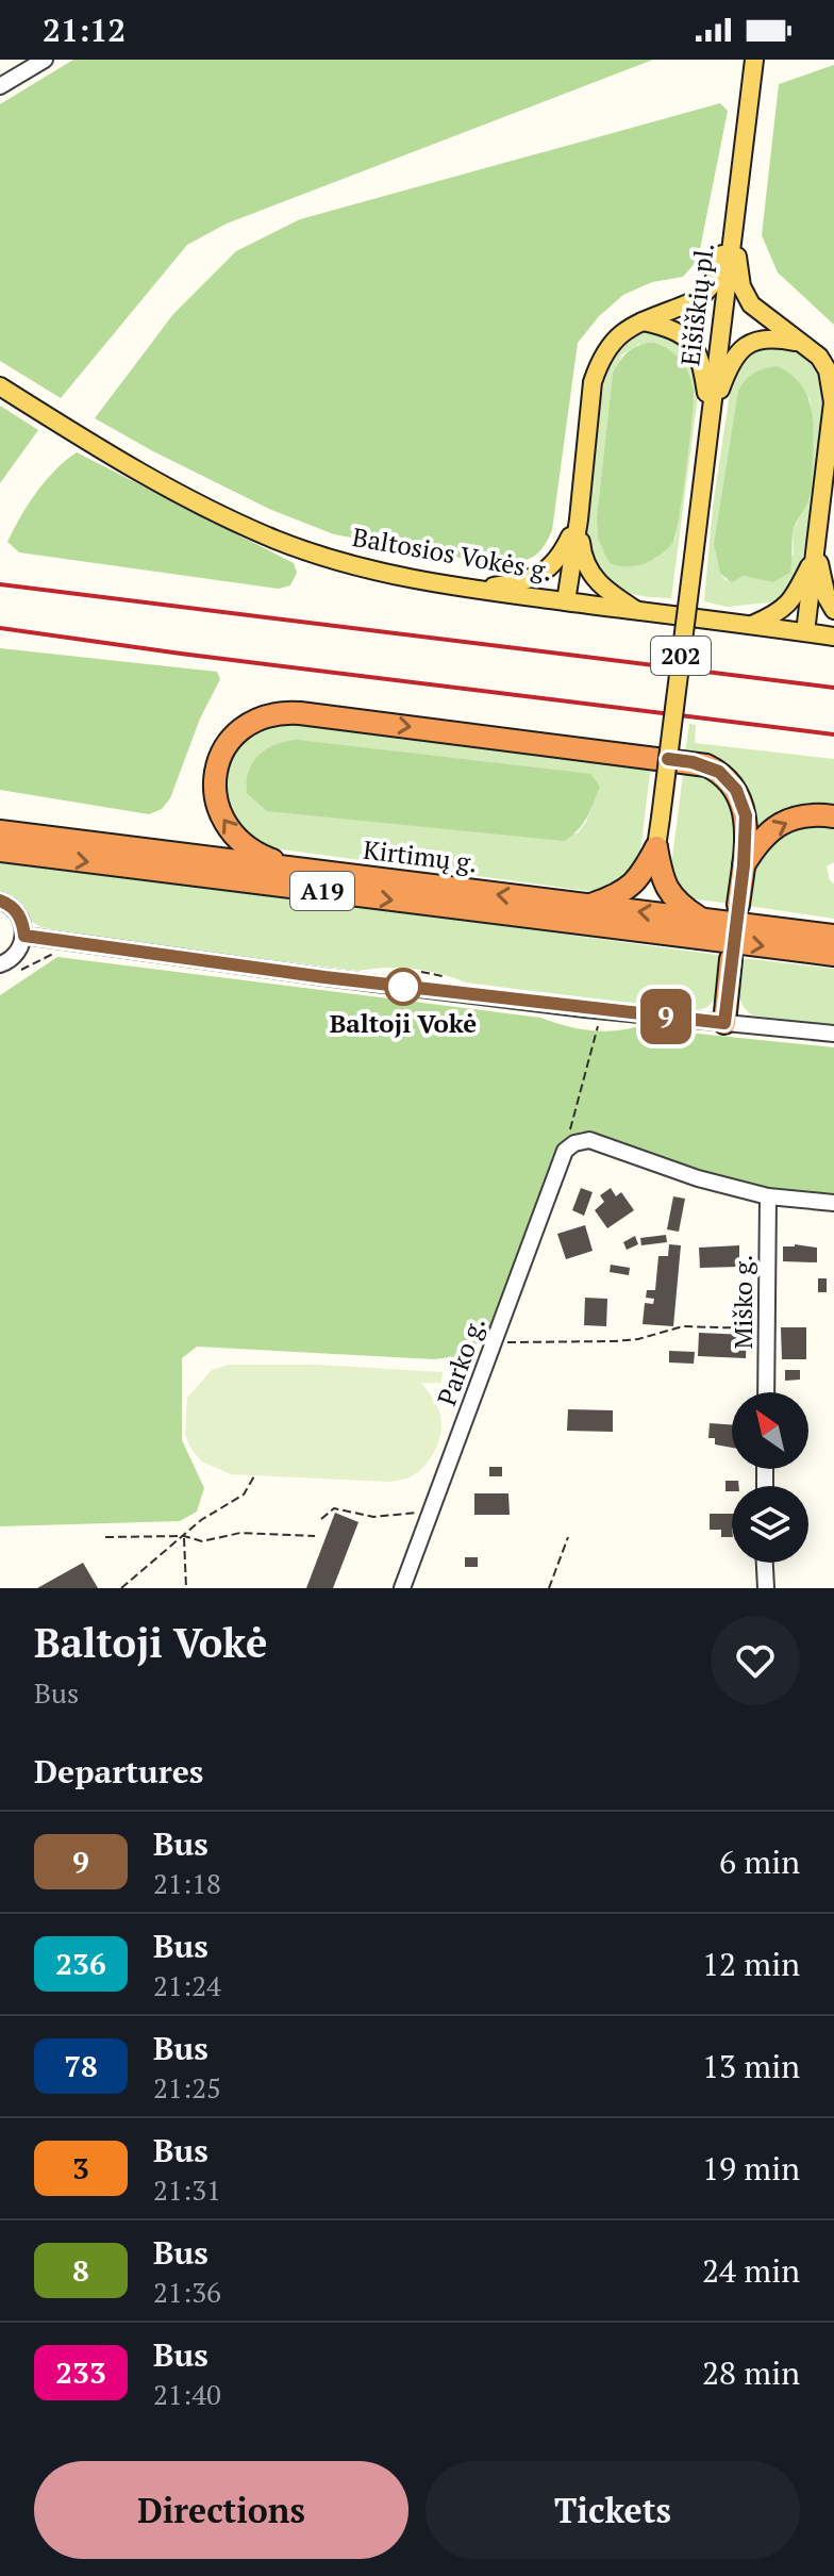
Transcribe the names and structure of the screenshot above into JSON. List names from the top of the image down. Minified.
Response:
{"streets":{"highway":["Kirtimų g.","A19"],"main road":["Eišiškių pl.","Baltosios Vokės g.","202"],"street":["Miško g.","Parko g."]},"places":["Baltoji Vokė"],"lines":["bus line 9"],"north":"top left","page":{"status":"21:12","on_map":"9","heading":[["Baltoji Vokė","Bus"],"Departures"],"list":[{"mark":"9","name":"Bus","note":"21:18","value":"6 min"},{"mark":"236","name":"Bus","note":"21:24","value":"12 min"},{"mark":"78","name":"Bus","note":"21:25","value":"13 min"},{"mark":"3","name":"Bus","note":"21:31","value":"19 min"},{"mark":"8","name":"Bus","note":"21:36","value":"24 min"},{"mark":"233","name":"Bus","note":"21:40","value":"28 min"}],"buttons":["Directions","Tickets"]}}
